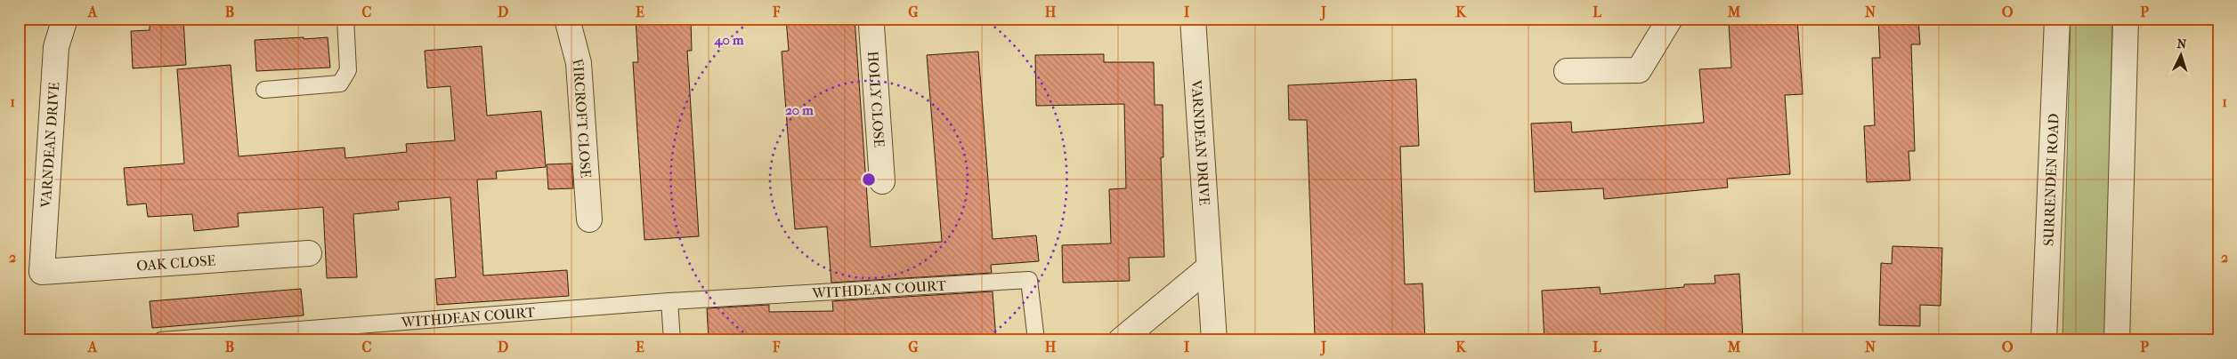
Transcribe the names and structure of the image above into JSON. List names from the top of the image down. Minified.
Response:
{"streets":{"street":["HOLLY CLOSE","FIRCROFT CLOSE","VARNDEAN DRIVE","SURRENDEN ROAD","OAK CLOSE"],"lane":["WITHDEAN COURT"]},"crossings":[["VARNDEAN DRIVE","OAK CLOSE"]],"north":"top","grid":{"columns":["A","B","C","D","E","F","G","H","I","J","K","L","M","N","O","P"],"rows":["1","2"]},"rings":["40 m","20 m"]}
